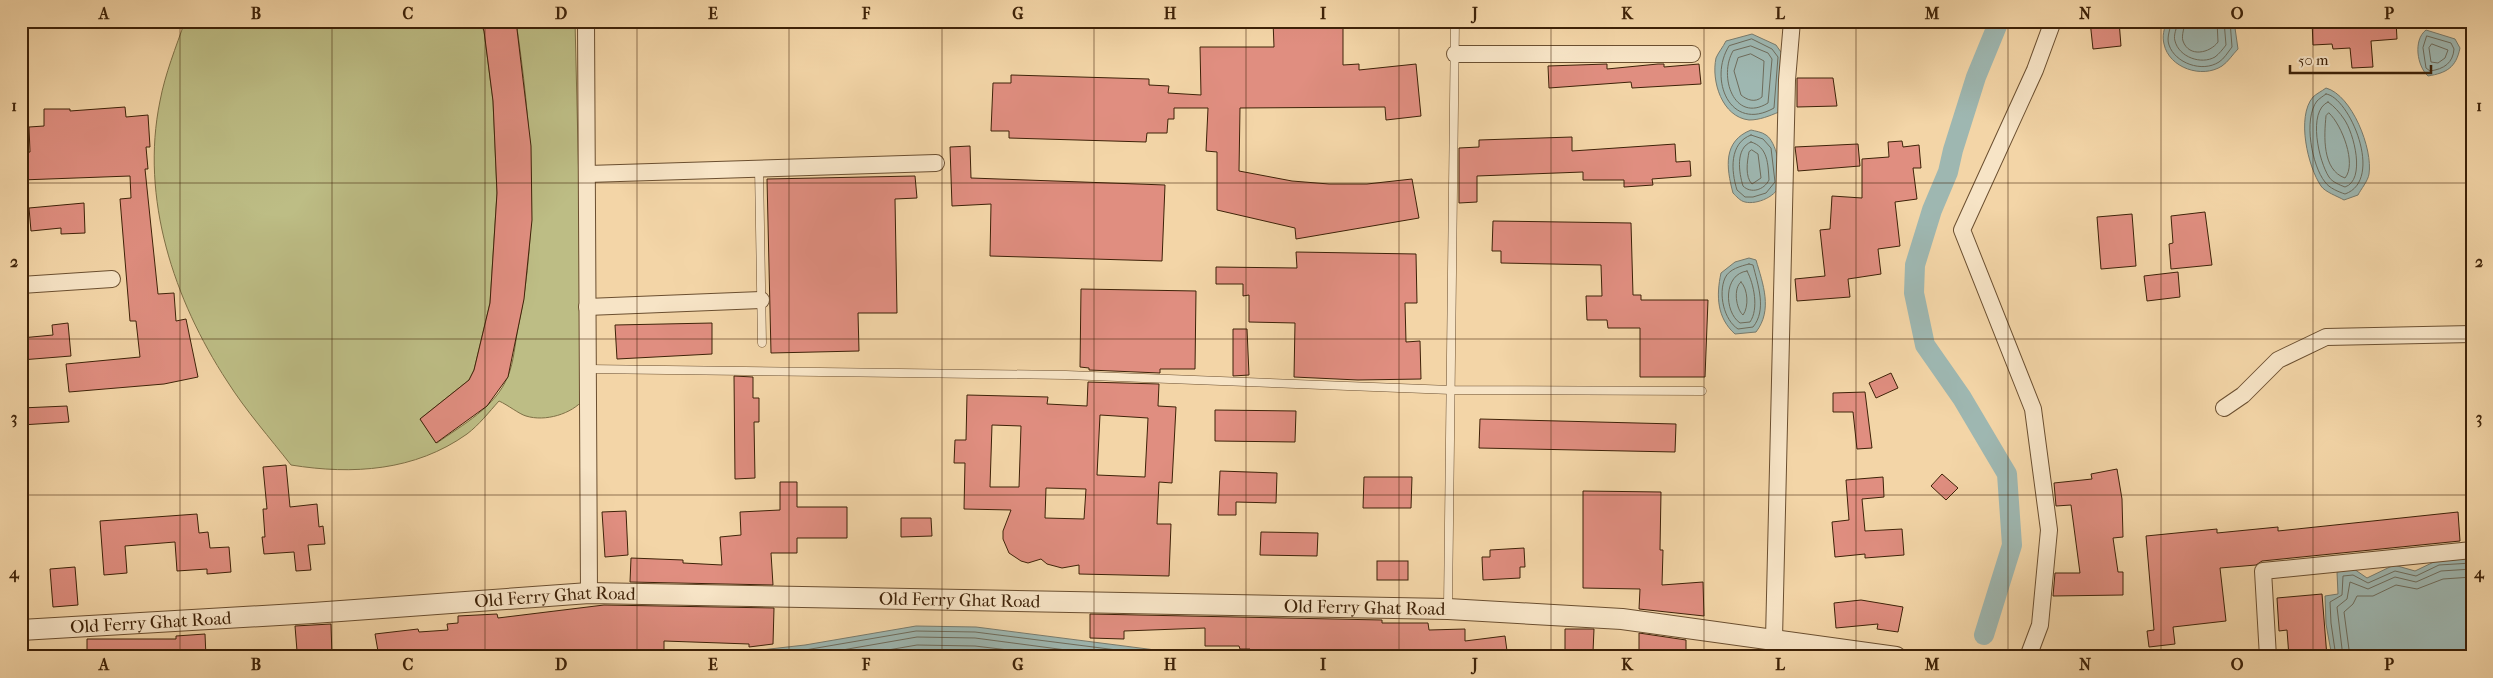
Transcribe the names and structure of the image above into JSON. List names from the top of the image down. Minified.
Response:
{"streets":{"street":["Old Ferry Ghat Road"]},"scale_bar":"50 m","grid":{"columns":["A","B","C","D","E","F","G","H","I","J","K","L","M","N","O","P"],"rows":["1","2","3","4"]}}
